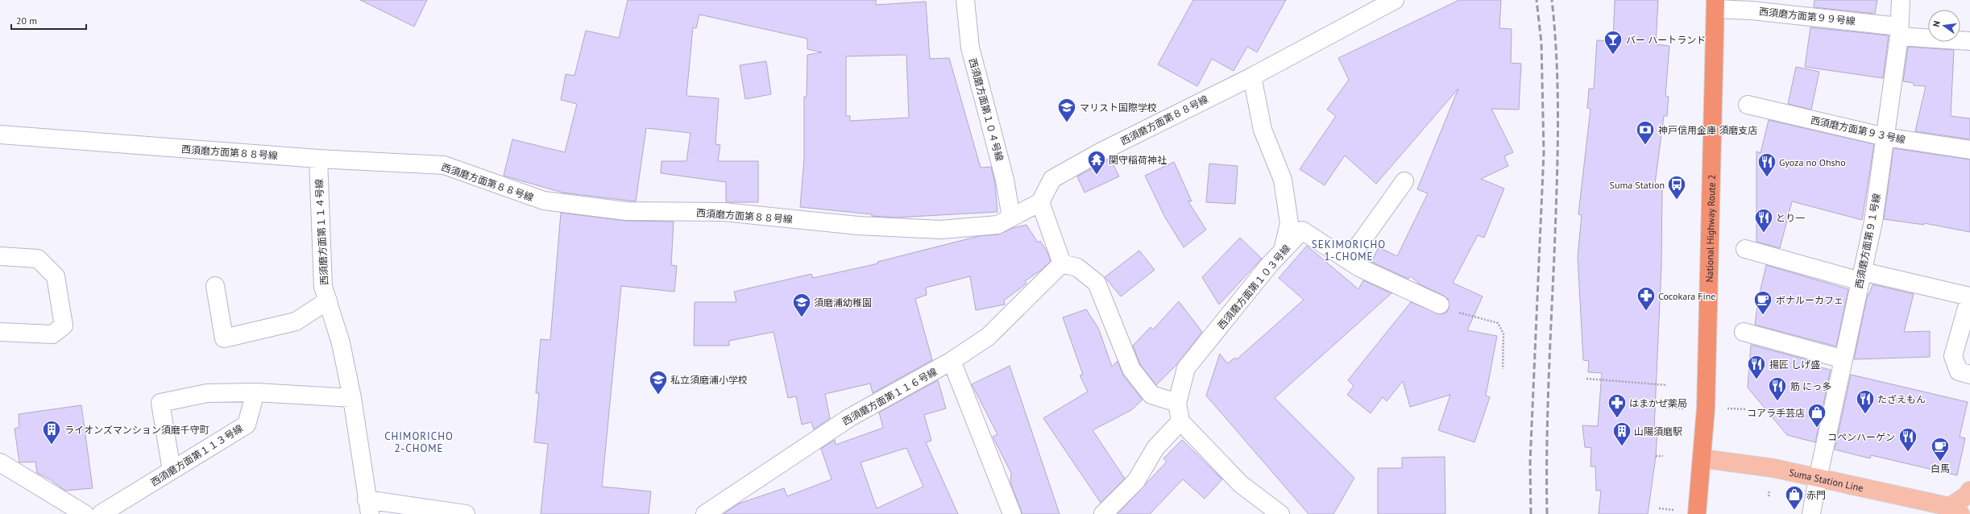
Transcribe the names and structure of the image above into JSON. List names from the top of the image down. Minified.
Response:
{"streets":{"highway":["National Highway Route 2"],"main road":["Suma Station Line"],"street":["西須磨方面第９９号線","西須磨方面第１０４号線","西須磨方面第８８号線","西須磨方面第９３号線","西須磨方面第１１４号線","西須磨方面第９１号線","西須磨方面第１０３号線","西須磨方面第１１６号線","西須磨方面第１１３号線"]},"crossings":[["西須磨方面第９９号線","National Highway Route 2"],["西須磨方面第９９号線","西須磨方面第９１号線"],["西須磨方面第１０４号線","西須磨方面第８８号線"],["西須磨方面第８８号線","西須磨方面第１１４号線"],["西須磨方面第９３号線","西須磨方面第９１号線"],["National Highway Route 2","Suma Station Line"],["西須磨方面第９１号線","Suma Station Line"]],"districts":["SEKIMORICHO 1-CHOME","CHIMORICHO 2-CHOME"],"places":{"bar":["バー ハートランド"],"school or university":["マリスト国際学校","須磨浦幼稚園","私立須磨浦小学校"],"bank":["神戸信用金庫 須磨支店"],"temple":["関守稲荷神社"],"restaurant":["Gyoza no Ohsho","とり一","揚匠 しげ盛","筋 にっ多","たざえもん","コペンハーゲン"],"bus stop":["Suma Station"],"pharmacy":["Cocokara Fine","はまかぜ薬局"],"cafe":["ボナルーカフェ","白馬"],"shop":["コアラ手芸店","赤門"],"building":["ライオンズマンション須磨千守町","山陽須磨駅"]},"scale_bar":"20 m","north":"left"}
